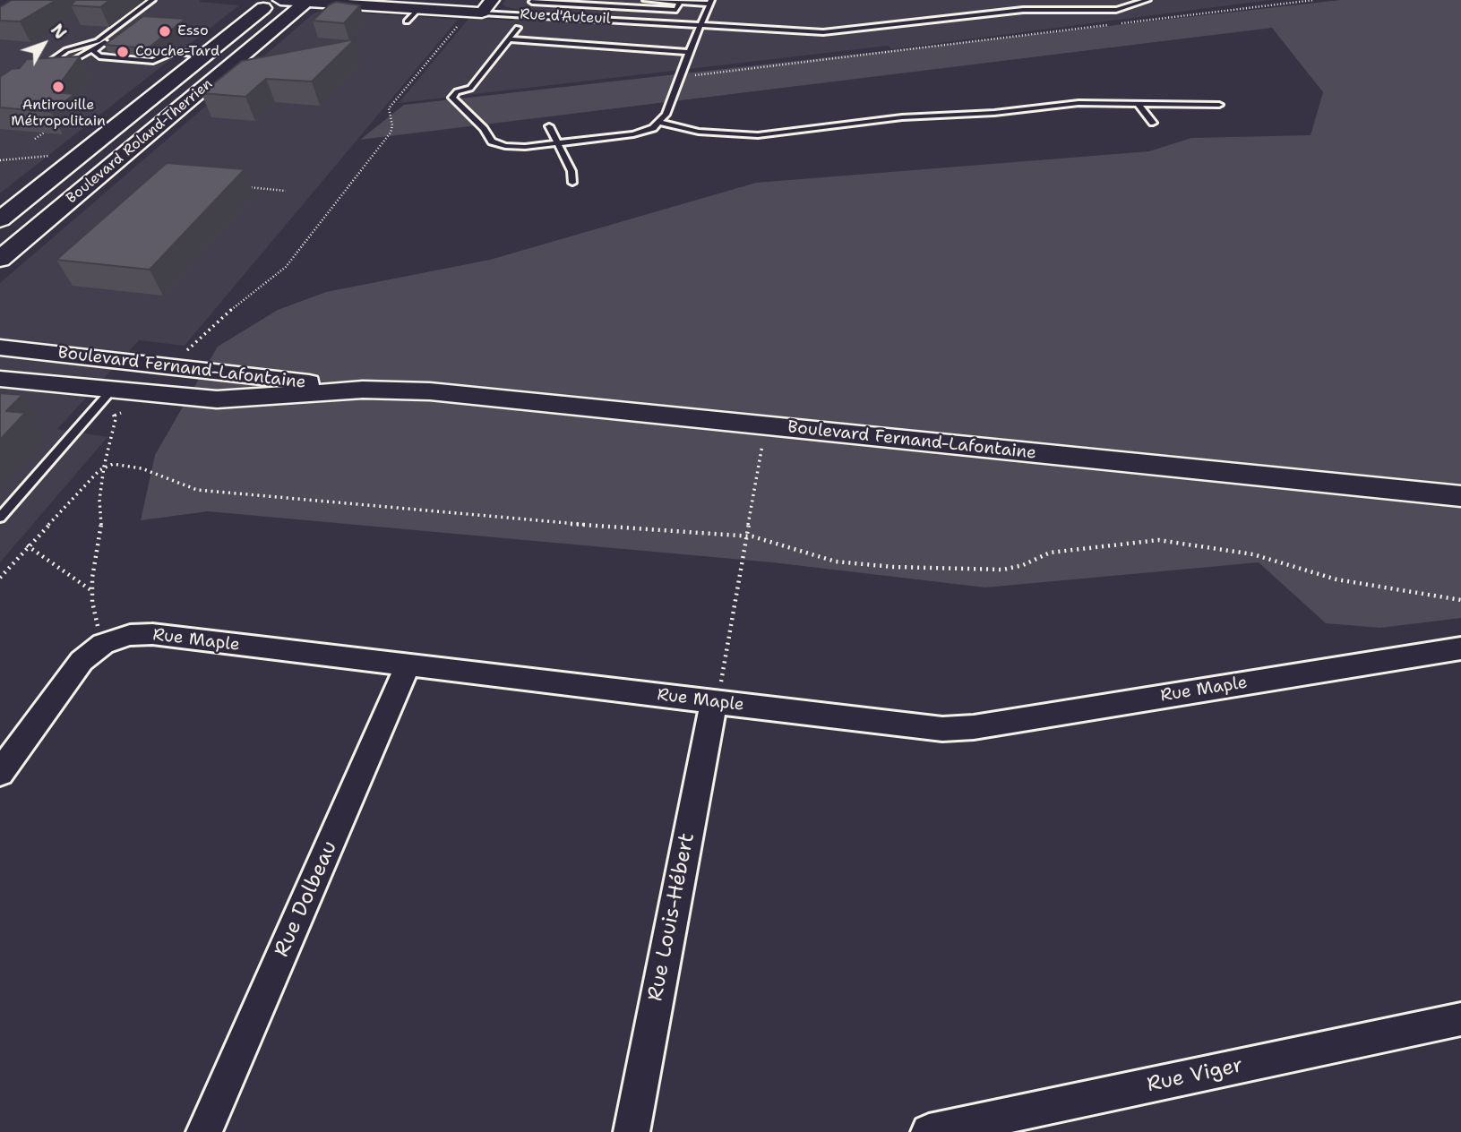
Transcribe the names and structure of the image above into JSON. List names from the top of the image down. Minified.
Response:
{"streets":{"main road":["Boulevard Roland-Therrien"],"street":["Rue d'Auteuil","Boulevard Fernand-Lafontaine","Rue Maple","Rue Dolbeau","Rue Louis-Hébert","Rue Viger"]},"crossings":[["Rue d'Auteuil","Boulevard Roland-Therrien"],["Rue Maple","Rue Dolbeau"],["Rue Maple","Rue Louis-Hébert"]],"places":["Esso","Couche-Tard","Antirouille Métropolitain"],"north":"top right"}
